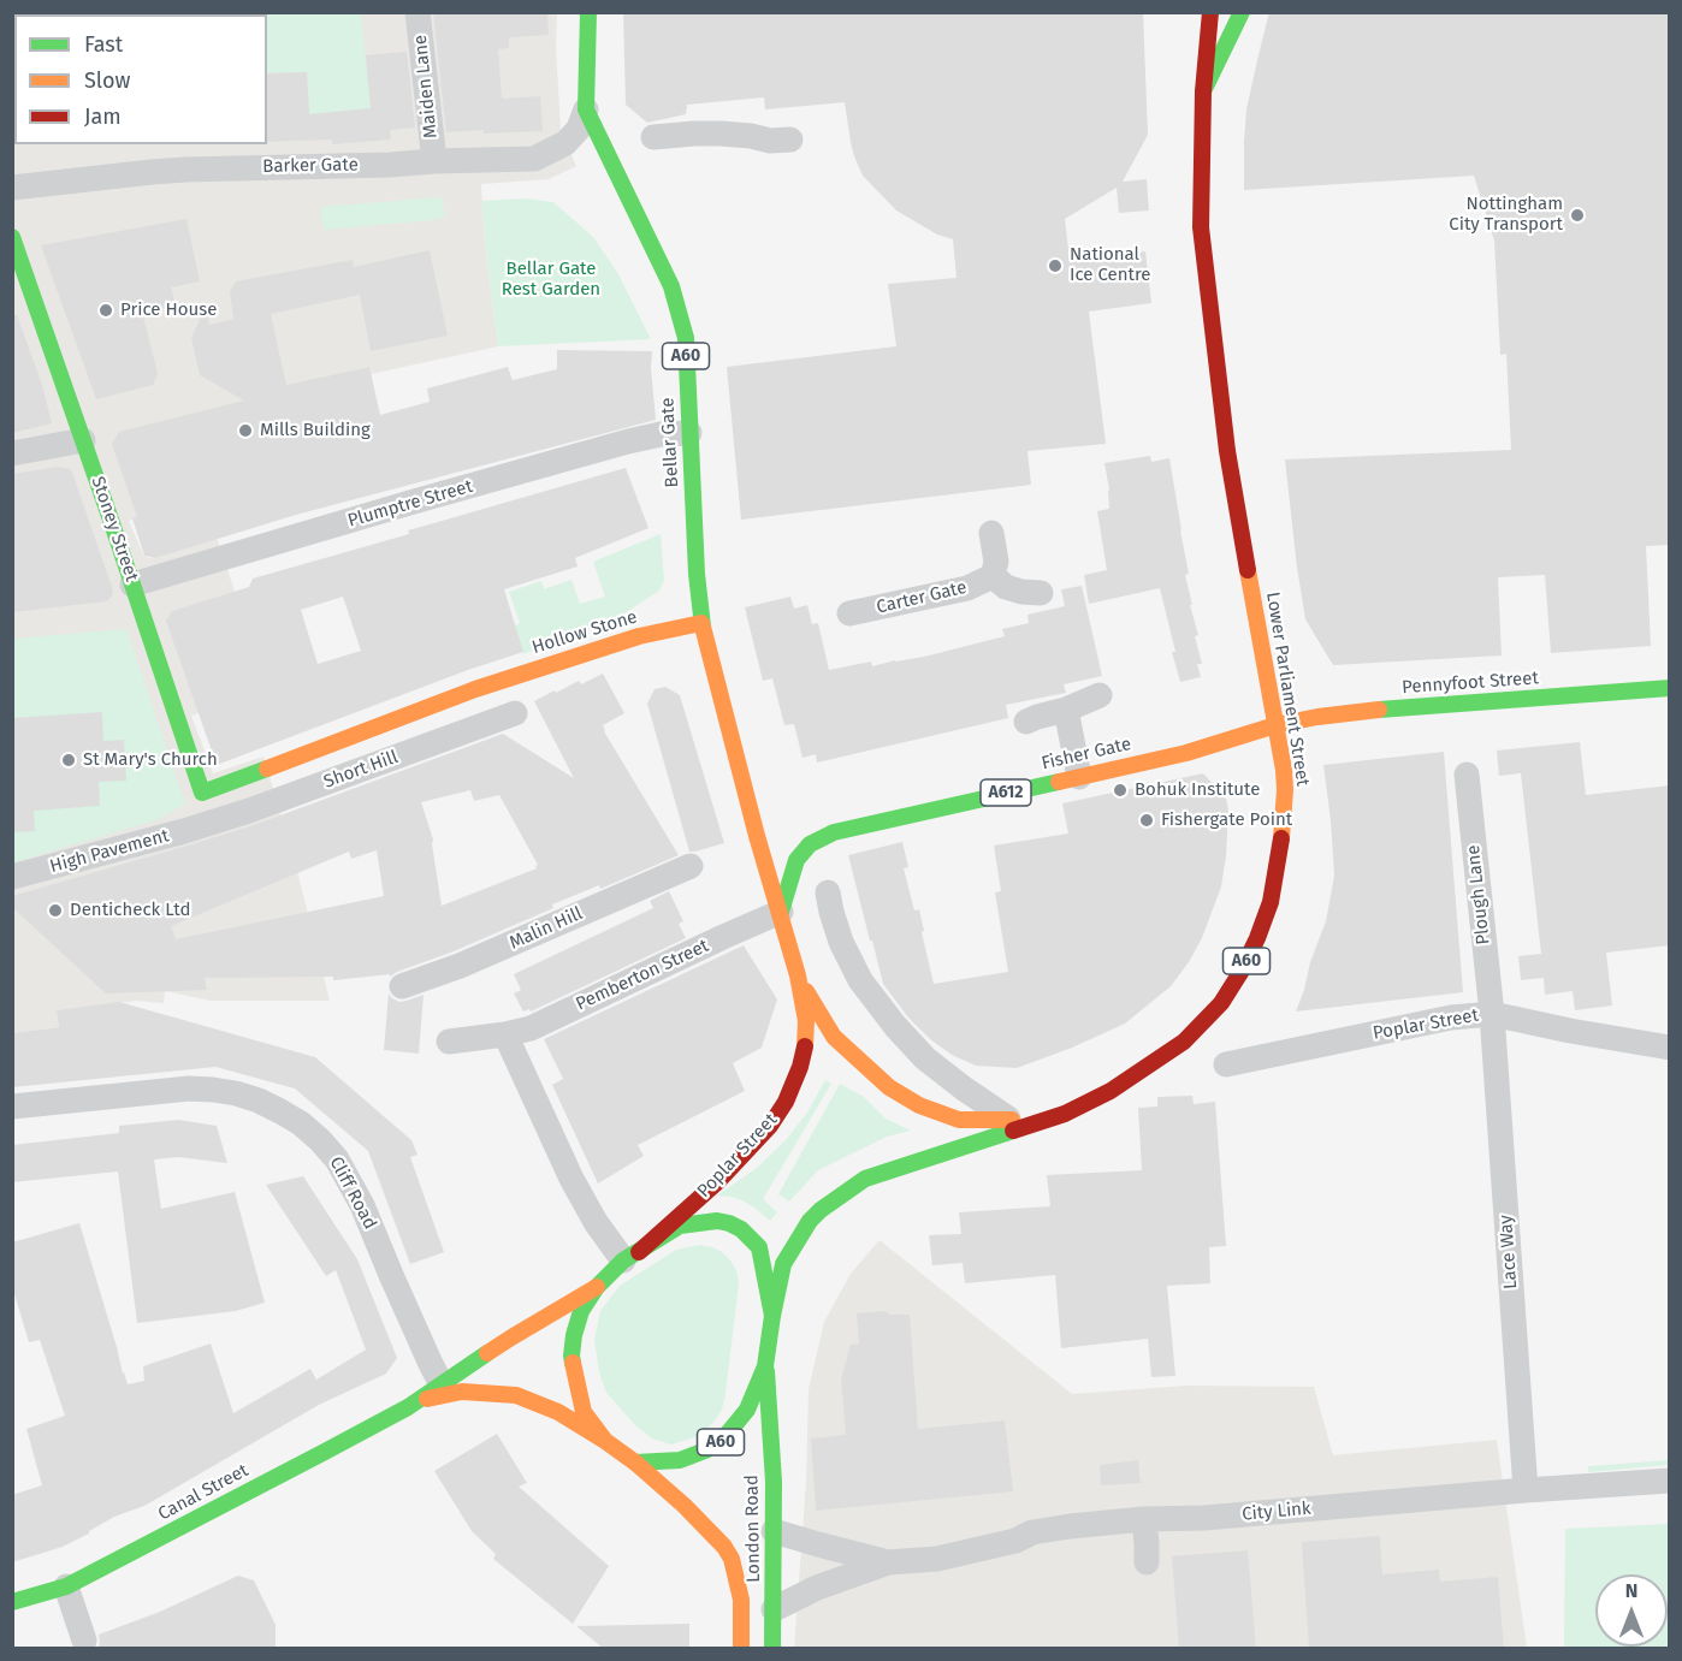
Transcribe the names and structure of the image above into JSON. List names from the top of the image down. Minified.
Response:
{"streets":{"main road":["A60","Bellar Gate","Stoney Street","Hollow Stone","Pennyfoot Street","Lower Parliament Street","Fisher Gate","A612","Poplar Street","Canal Street","London Road"],"street":["Maiden Lane","Barker Gate","Plumptre Street","Carter Gate","Short Hill","High Pavement","Plough Lane","Malin Hill","Pemberton Street","Cliff Road","Lace Way","City Link"]},"crossings":[["Maiden Lane","Barker Gate"],["Barker Gate","A60"],["Barker Gate","Bellar Gate"],["A60","Bellar Gate"],["A60","Hollow Stone"],["A60","Lower Parliament Street"],["A60","Fisher Gate"],["A60","Pemberton Street"],["A60","Poplar Street"],["A60","Canal Street"],["A60","London Road"],["Bellar Gate","Plumptre Street"],["Bellar Gate","Hollow Stone"],["Plumptre Street","Stoney Street"],["Stoney Street","Hollow Stone"],["Stoney Street","Short Hill"],["Stoney Street","High Pavement"],["Pennyfoot Street","Lower Parliament Street"],["Pennyfoot Street","Fisher Gate"],["Lower Parliament Street","Fisher Gate"],["Lower Parliament Street","Poplar Street"],["Lower Parliament Street","Canal Street"],["Lower Parliament Street","London Road"],["Fisher Gate","Pemberton Street"],["Fisher Gate","Poplar Street"],["Short Hill","High Pavement"],["Plough Lane","Poplar Street"],["Plough Lane","Lace Way"],["Pemberton Street","Poplar Street"],["Poplar Street","Lace Way"],["Poplar Street","Canal Street"],["Poplar Street","London Road"],["Cliff Road","Canal Street"],["Lace Way","City Link"],["Canal Street","London Road"],["City Link","London Road"]],"parks":["Bellar Gate Rest Garden"],"places":["Nottingham City Transport","National Ice Centre","Price House","Mills Building","St Mary's Church","Bohuk Institute","Fishergate Point","Denticheck Ltd"],"legend":["Fast","Slow","Jam"],"north":"top"}
